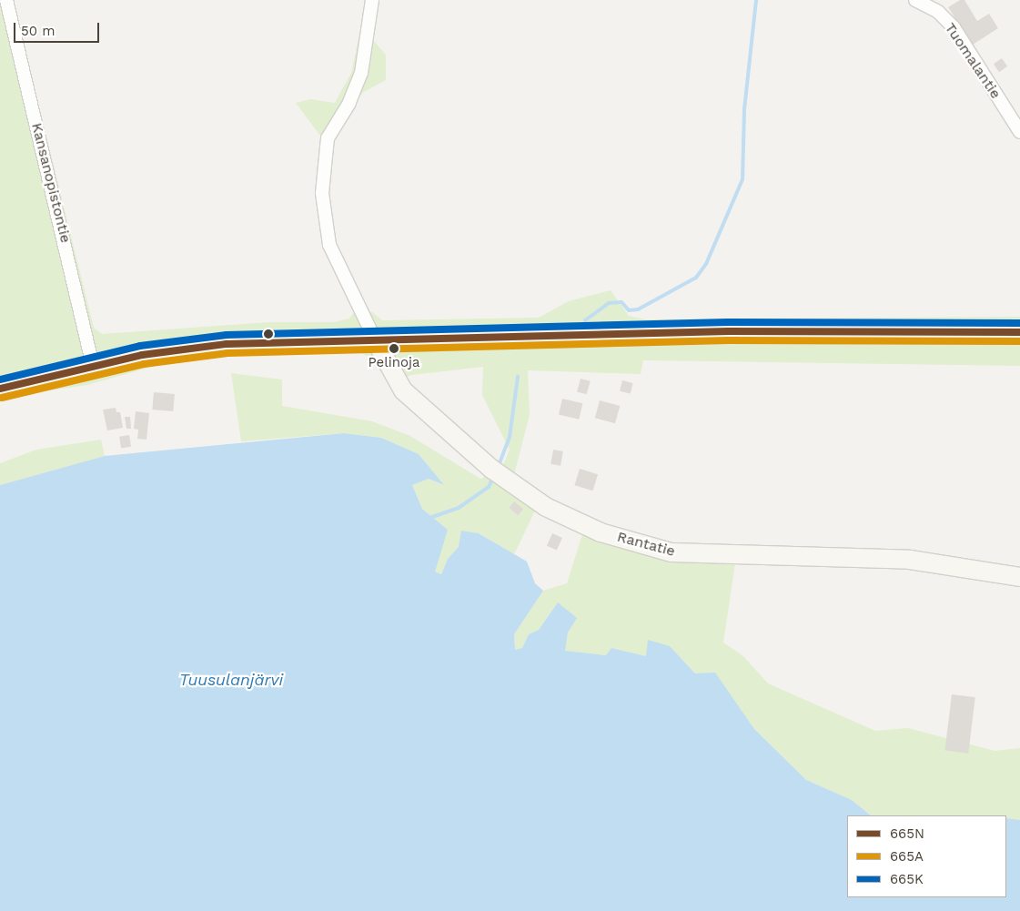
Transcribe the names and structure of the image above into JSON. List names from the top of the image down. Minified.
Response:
{"streets":{"main road":["Rantatie"],"street":["Tuomalantie","Kansanopistontie"]},"water":["Tuusulanjärvi"],"places":["Pelinoja"],"lines":["transit line 665K","transit line 665N","transit line 665A"],"legend":["665N","665A","665K"],"scale_bar":"50 m"}
